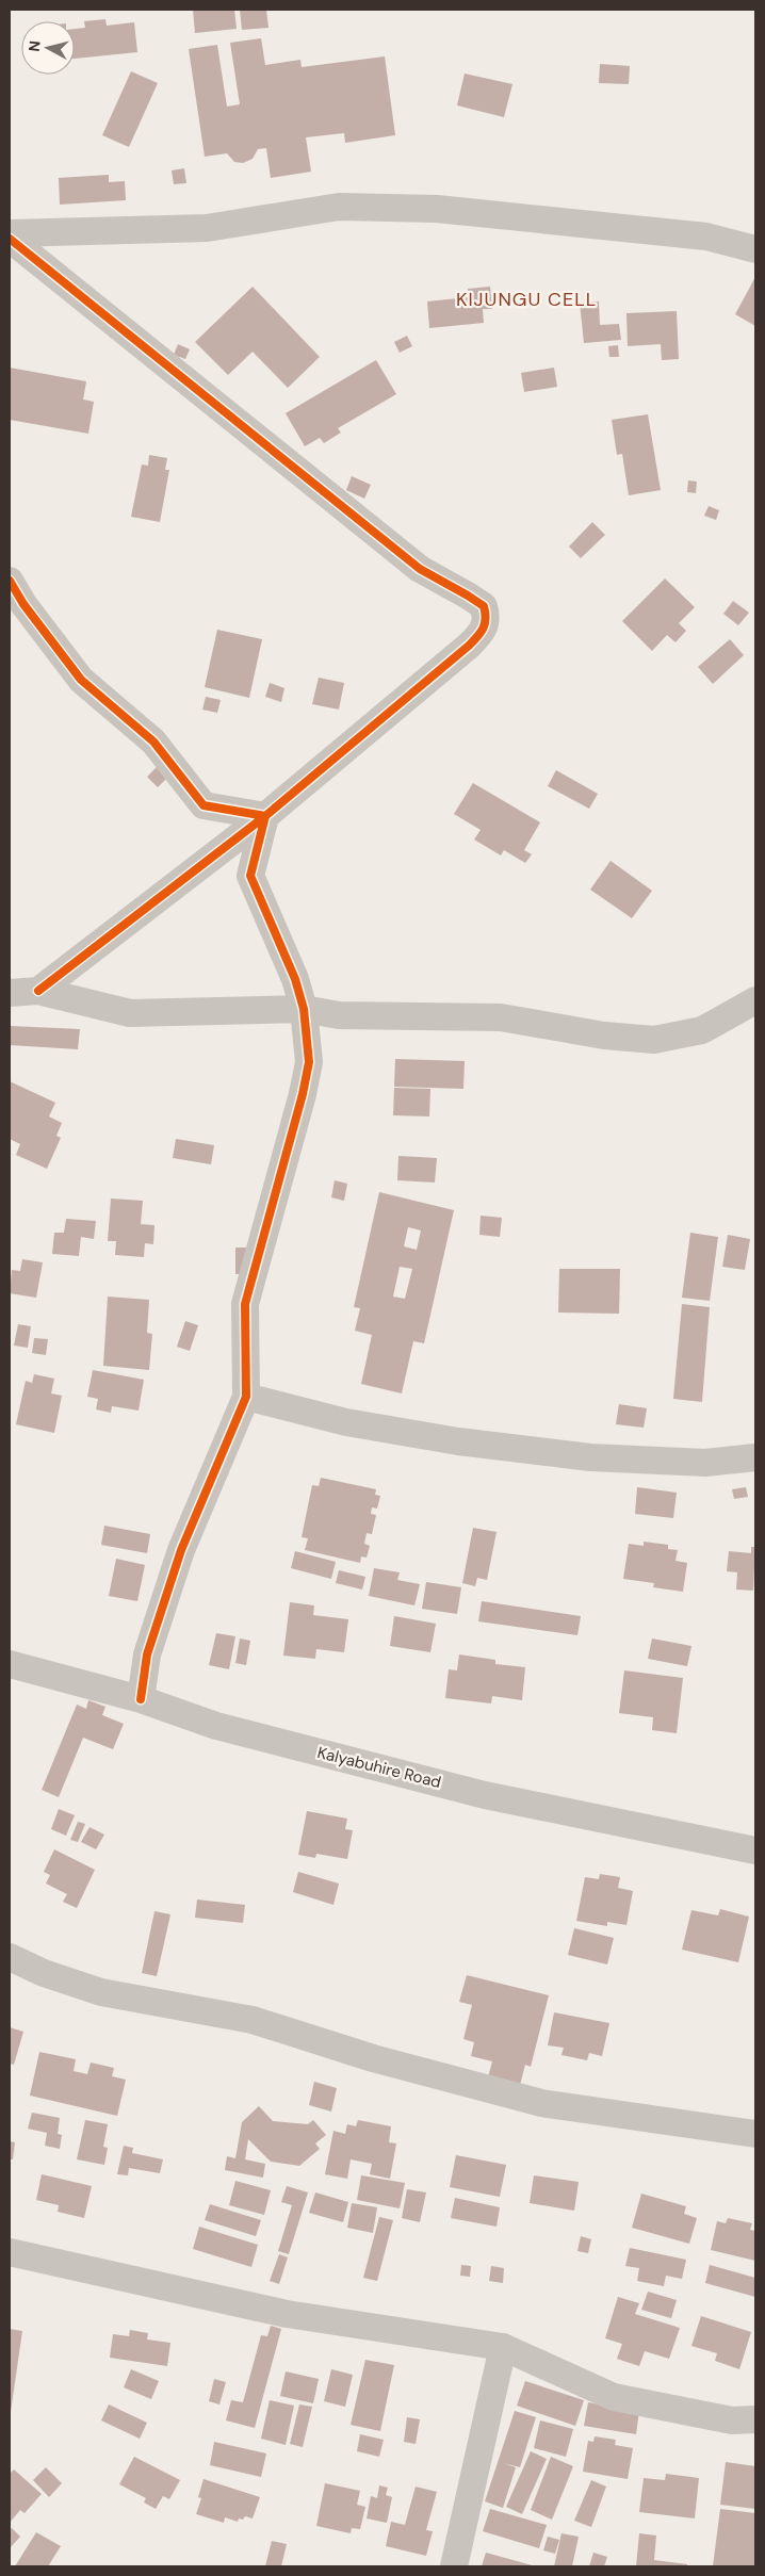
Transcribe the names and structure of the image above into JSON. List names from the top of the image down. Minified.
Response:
{"streets":{"street":["Kalyabuhire Road"]},"districts":["KIJUNGU CELL"],"north":"left"}
